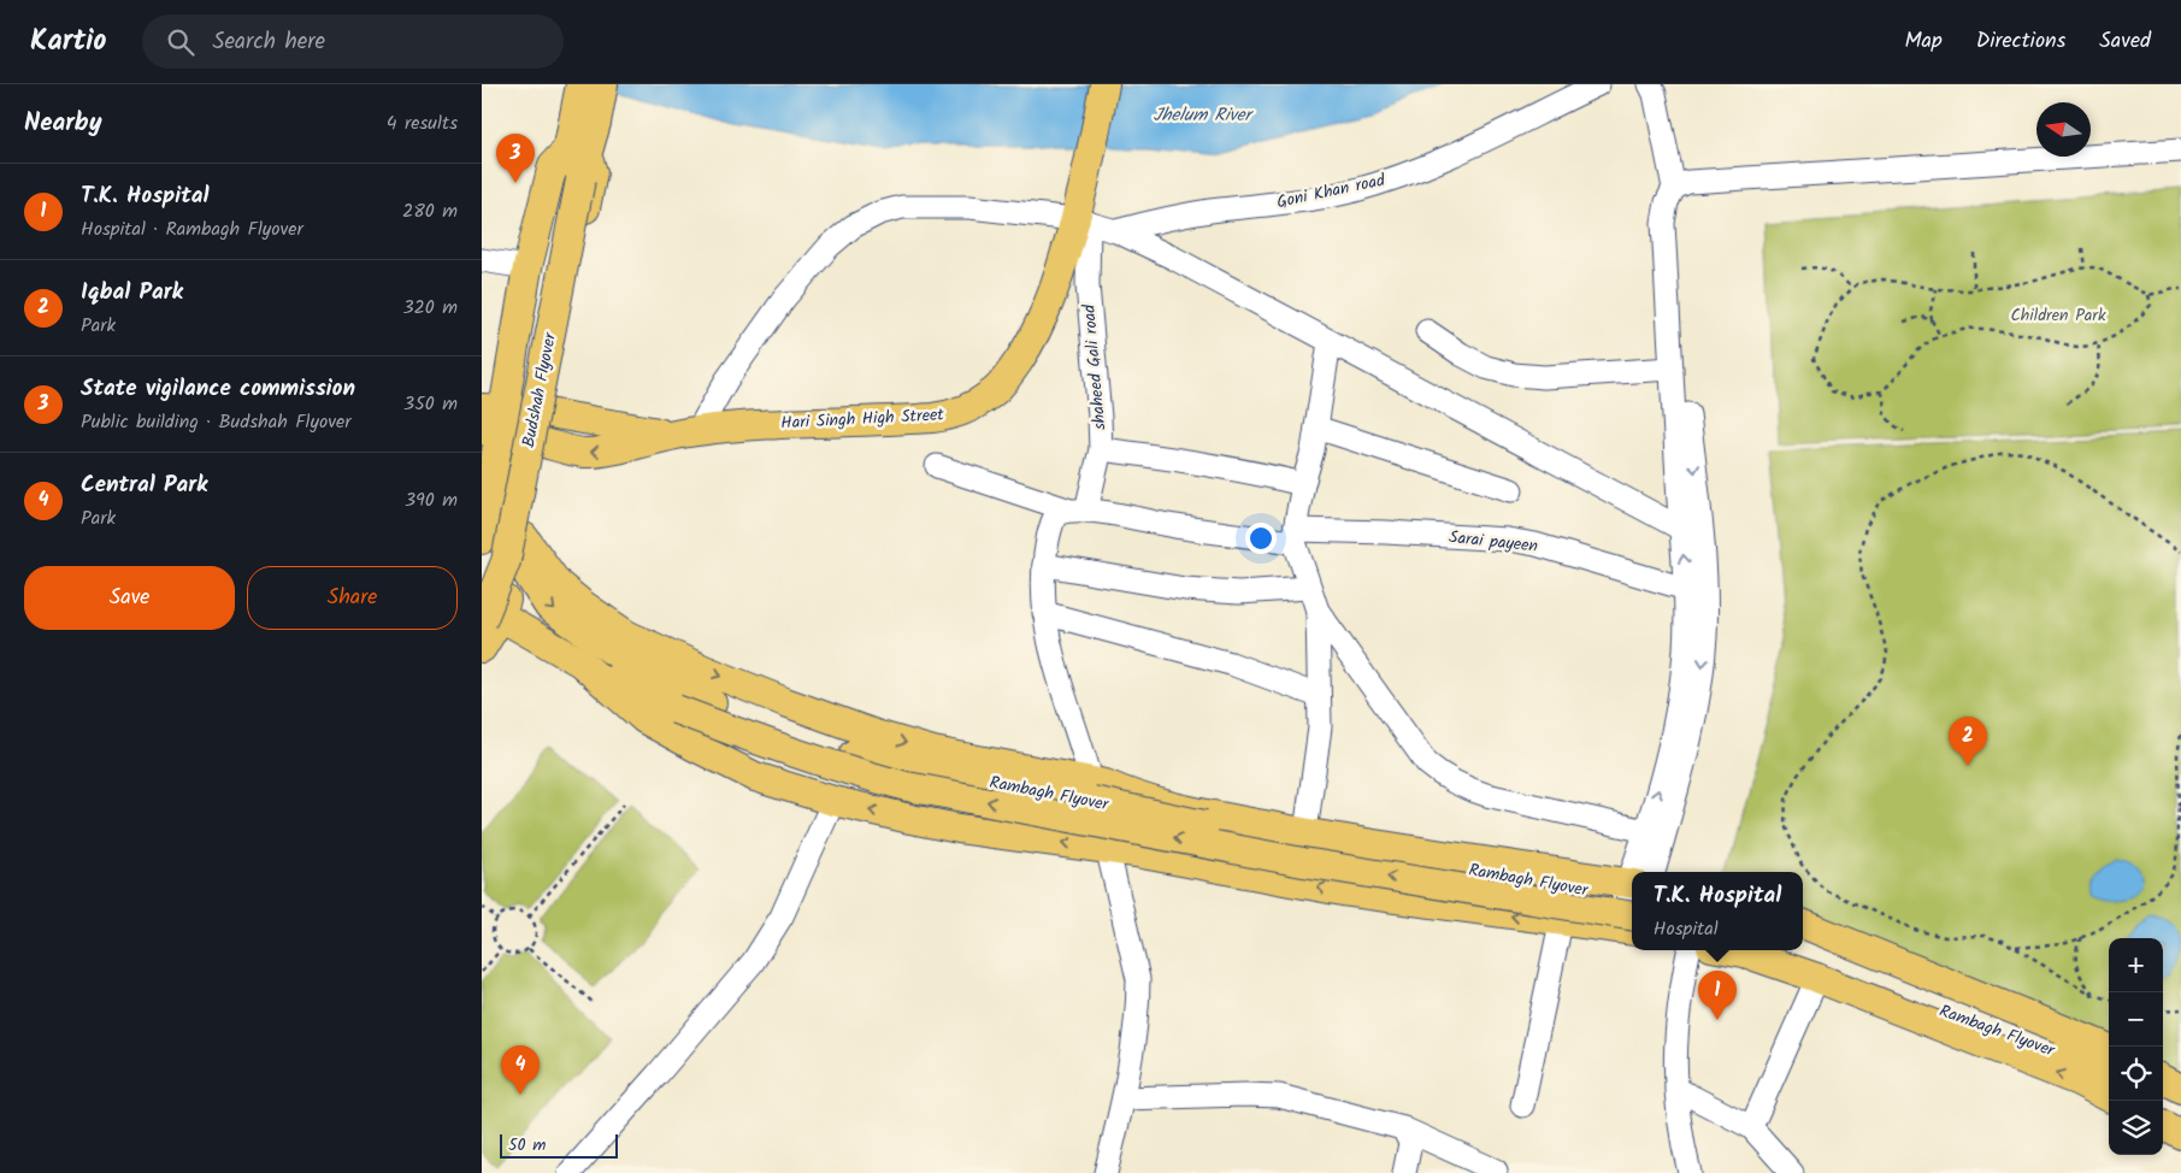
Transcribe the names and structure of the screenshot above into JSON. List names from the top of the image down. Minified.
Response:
{"streets":{"main road":["Budshah Flyover","Hari Singh High Street","Rambagh Flyover"],"street":["Goni Khan road","shaheed Gali road","Sarai payeen"]},"crossings":[["shaheed Gali road","Hari Singh High Street"],["shaheed Gali road","Sarai payeen"]],"water":["Jhelum River"],"parks":["Children Park"],"scale_bar":"50 m","north":"left","page":{"header":"Kartio","search":"Search here","nav":["Map","Directions","Saved"],"heading":["Nearby","4 results"],"pins":["3","2","1","4"],"list":[{"mark":"1","name":"T.K. Hospital","note":"Hospital · Rambagh Flyover","value":"280 m"},{"mark":"2","name":"Iqbal Park","note":"Park","value":"320 m"},{"mark":"3","name":"State vigilance commission","note":"Public building · Budshah Flyover","value":"350 m"},{"mark":"4","name":"Central Park","note":"Park","value":"390 m"}],"buttons":["Save","Share"],"popup":["T.K. Hospital","Hospital"],"map_buttons":["+","−"],"scale":"50 m"}}
